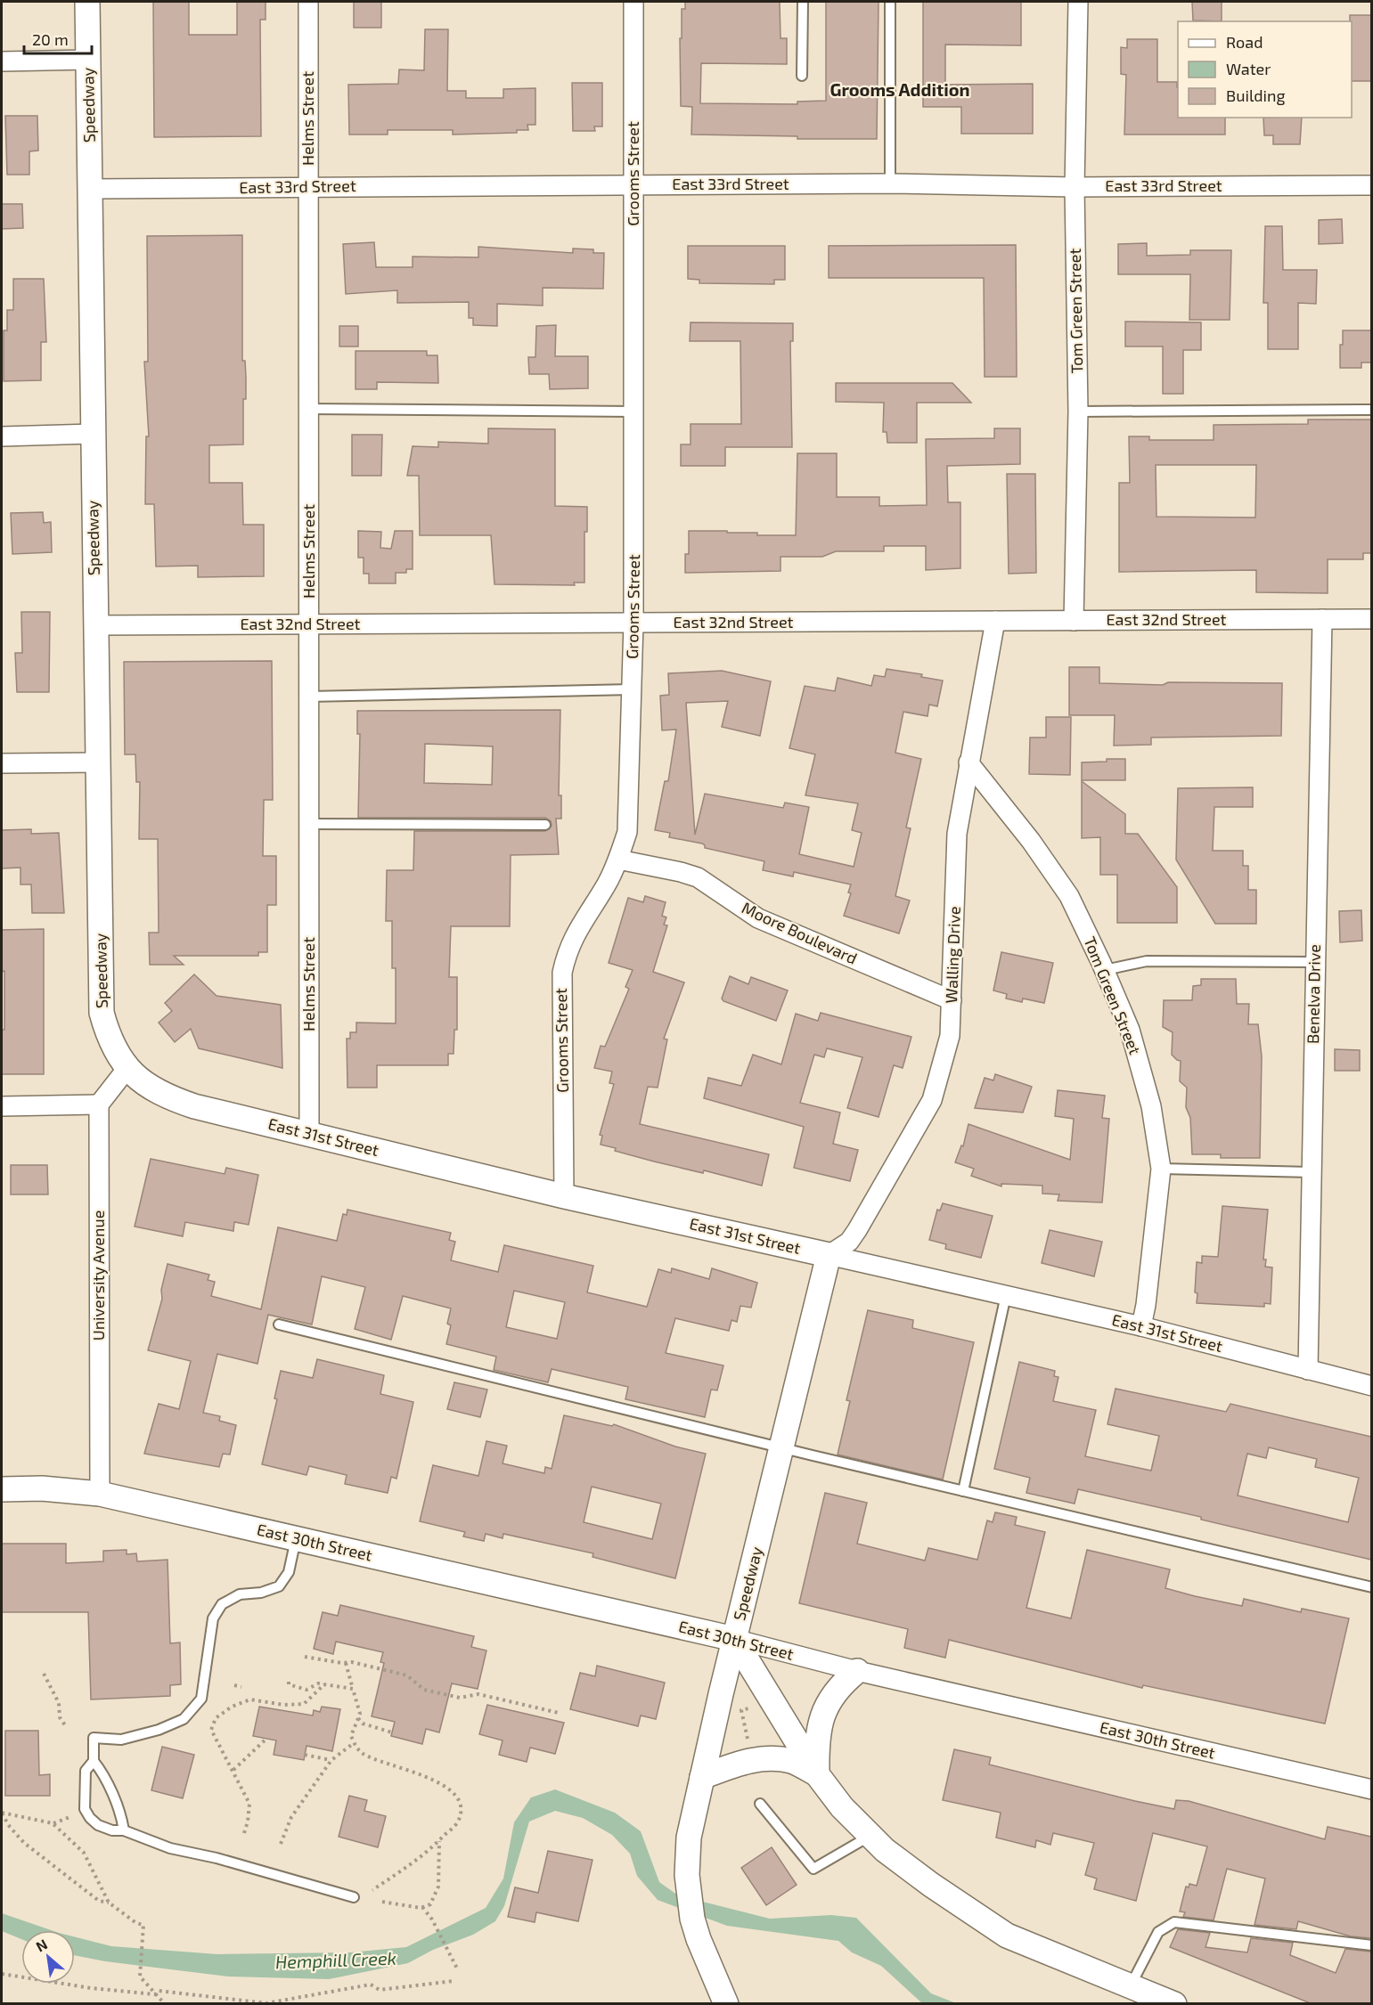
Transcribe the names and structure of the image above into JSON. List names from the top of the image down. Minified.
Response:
{"streets":{"street":["Speedway","Helms Street","Grooms Street","East 33rd Street","Tom Green Street","East 32nd Street","Moore Boulevard","Walling Drive","Benelva Drive","East 31st Street","University Avenue","East 30th Street"]},"crossings":[["Speedway","East 33rd Street"],["Speedway","East 32nd Street"],["Speedway","Walling Drive"],["Speedway","East 31st Street"],["Speedway","East 30th Street"],["Helms Street","East 33rd Street"],["Helms Street","East 32nd Street"],["Helms Street","East 31st Street"],["Grooms Street","East 33rd Street"],["Grooms Street","East 32nd Street"],["Grooms Street","Moore Boulevard"],["Grooms Street","East 31st Street"],["East 33rd Street","Tom Green Street"],["Tom Green Street","East 32nd Street"],["Tom Green Street","Walling Drive"],["Tom Green Street","East 31st Street"],["East 32nd Street","Walling Drive"],["East 32nd Street","Benelva Drive"],["Moore Boulevard","Walling Drive"],["Walling Drive","East 31st Street"],["Benelva Drive","East 31st Street"],["University Avenue","East 30th Street"]],"districts":["Grooms Addition"],"water":["Hemphill Creek"],"legend":["Road","Water","Building"],"scale_bar":"20 m","north":"top left"}
